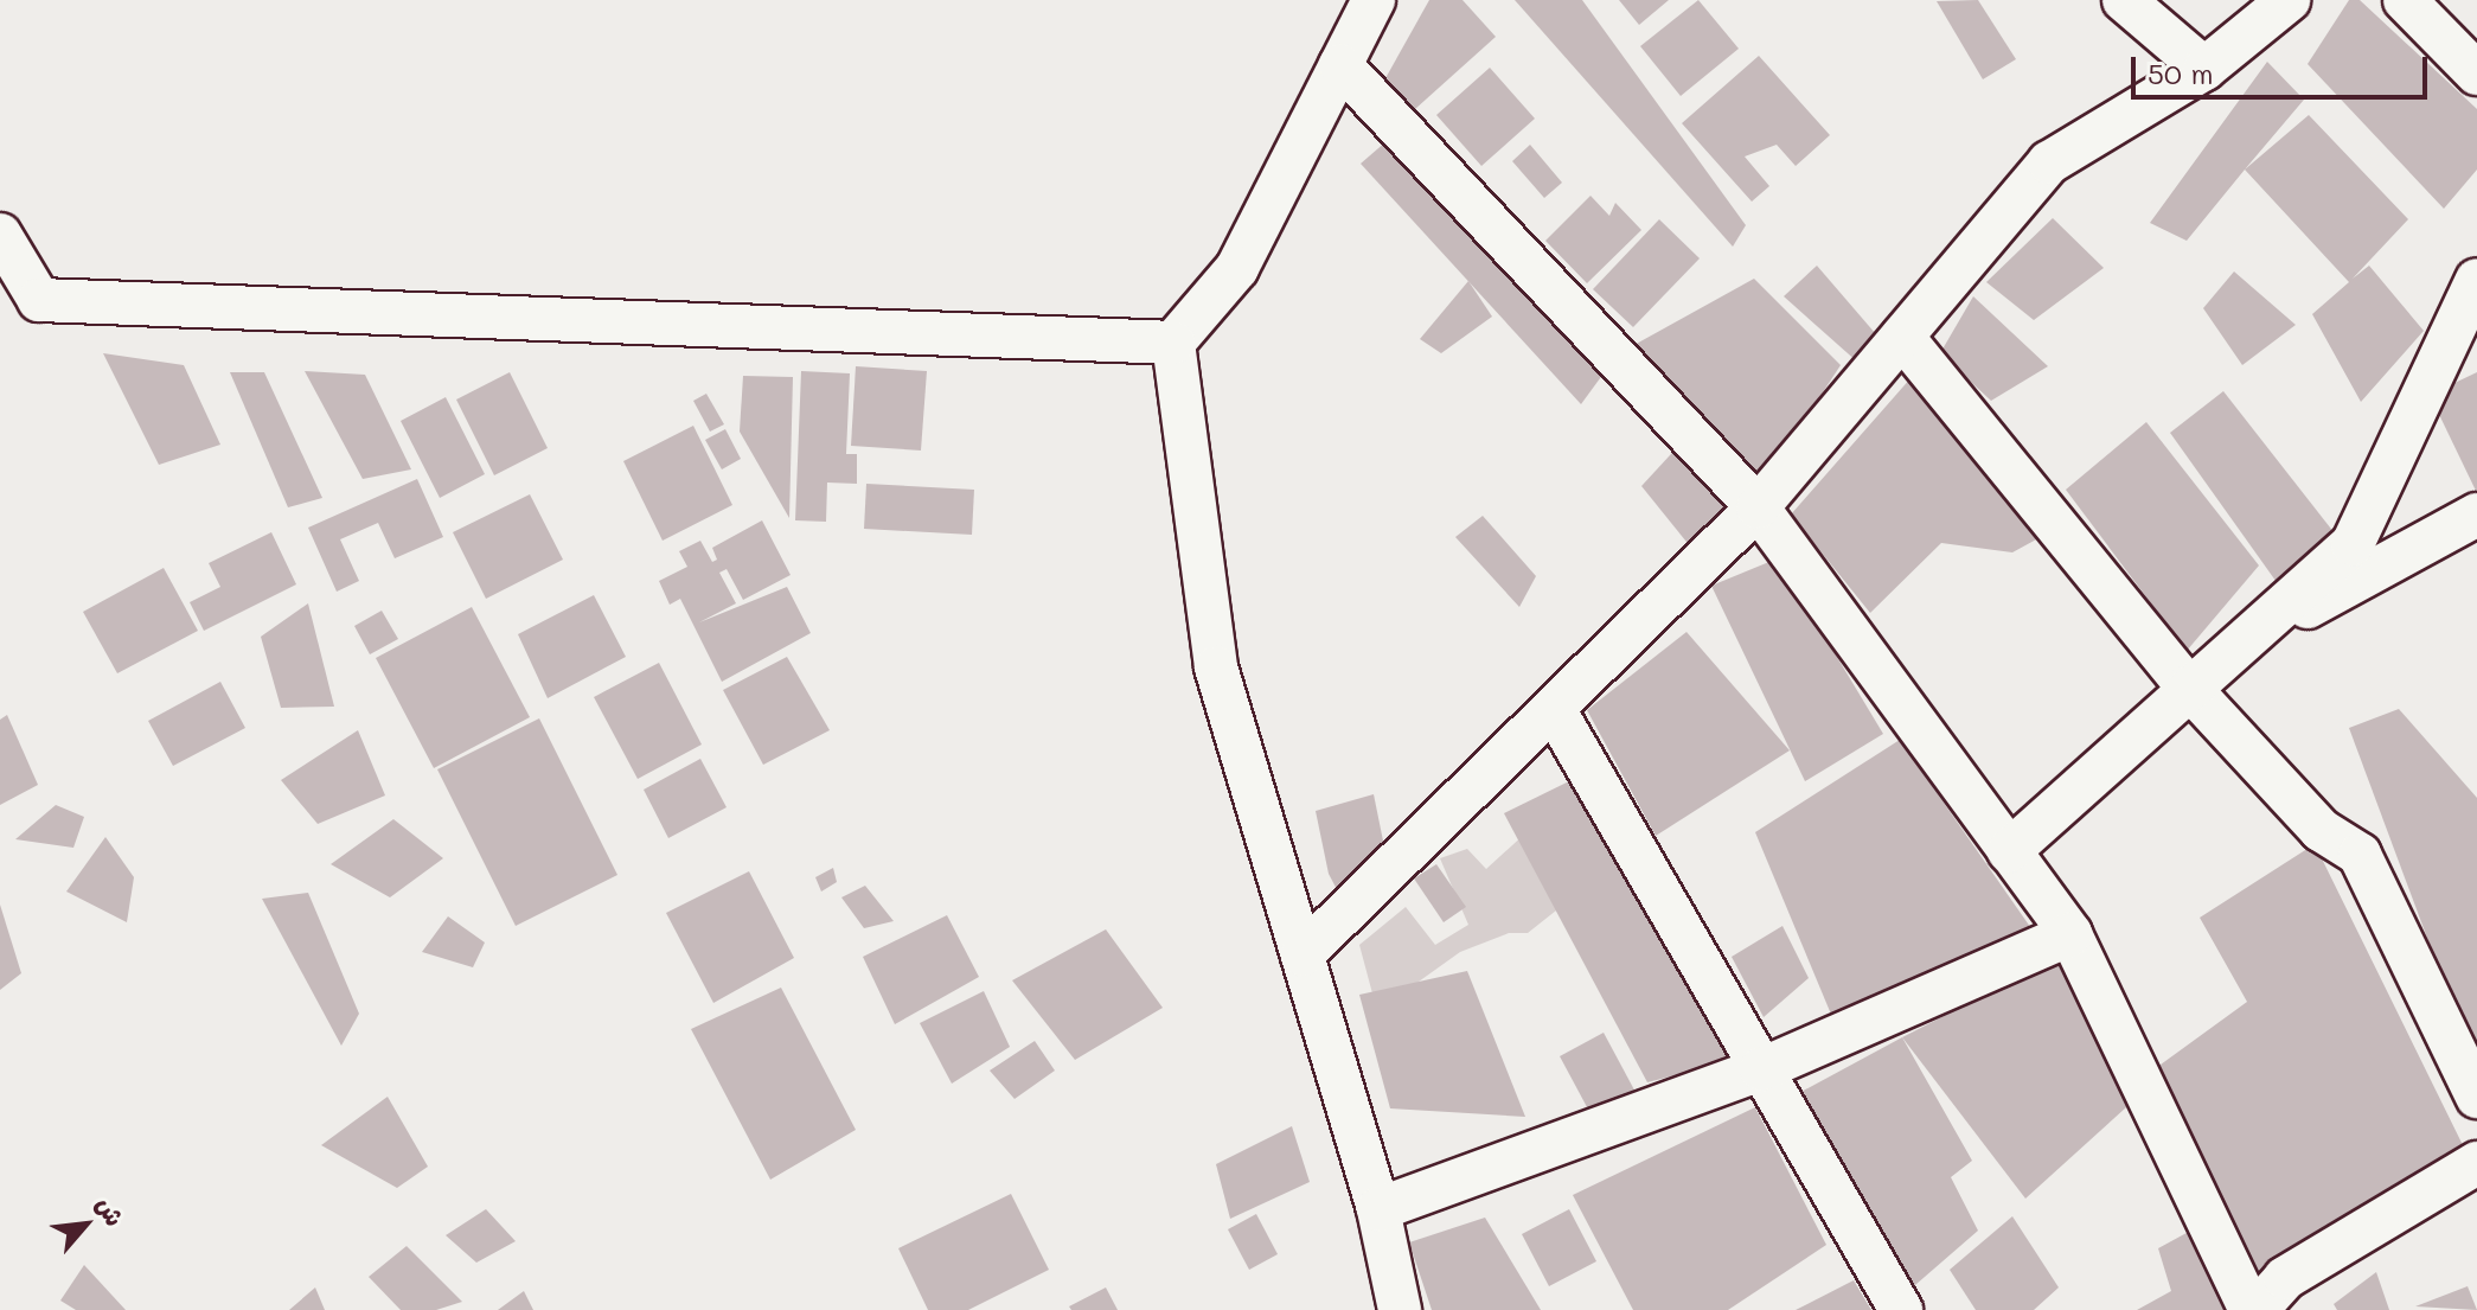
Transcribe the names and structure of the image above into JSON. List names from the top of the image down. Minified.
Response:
{"scale_bar":"50 m","north":"top right"}
